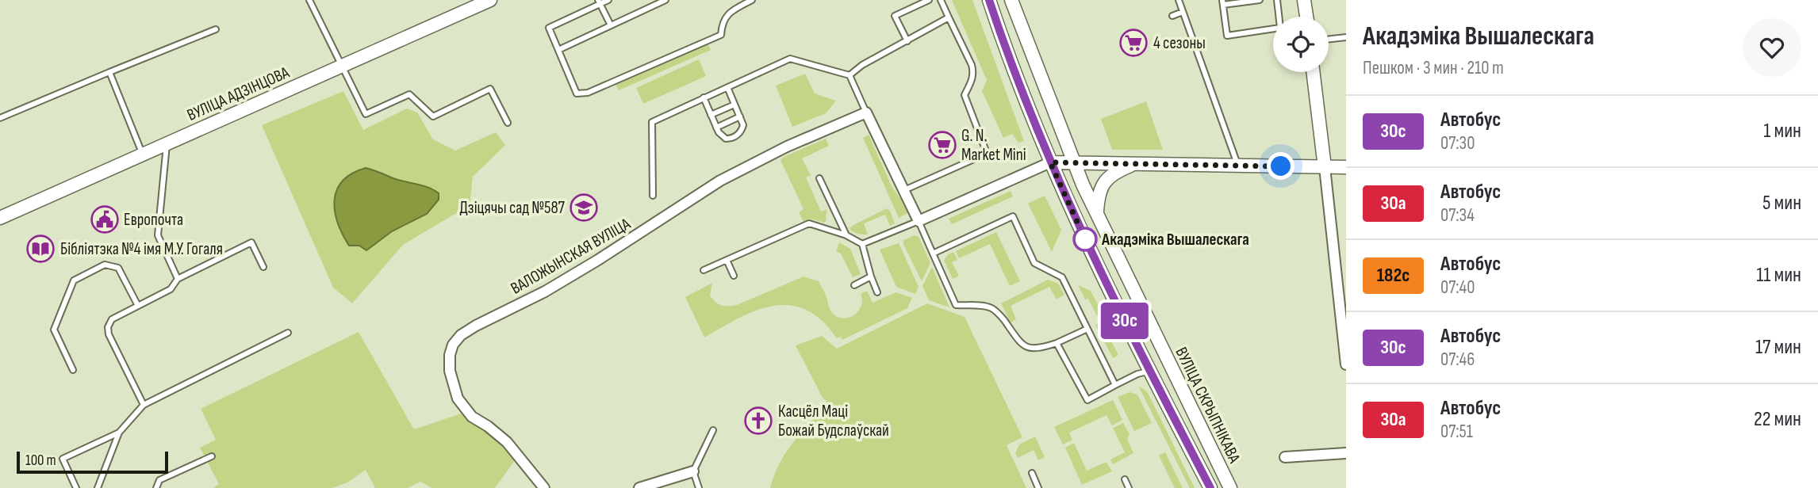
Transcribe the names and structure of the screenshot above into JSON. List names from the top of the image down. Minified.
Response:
{"streets":{"main road":["ВУЛІЦА АДЗІНЦОВА","ВУЛІЦА СКРЫПНІКАВА"],"street":["ВАЛОЖЫНСКАЯ ВУЛІЦА"]},"places":{"supermarket":["4 сезоны","G. N. Market Mini"],"school or university":["Дзіцячы сад №587"],"public building":["Европочта"],"other":["Акадэміка Вышалескага"],"library":["Бібліятэка №4 імя М.У. Гогаля"],"church":["Касцёл Маці Божай Будслаўскай"]},"lines":["bus line 30с"],"scale_bar":"100 m","page":{"on_map":"30с","heading":["Акадэміка Вышалескага","Пешком · 3 мин · 210 m"],"list":[{"mark":"30с","name":"Автобус","note":"07:30","value":"1 мин"},{"mark":"30а","name":"Автобус","note":"07:34","value":"5 мин"},{"mark":"182с","name":"Автобус","note":"07:40","value":"11 мин"},{"mark":"30с","name":"Автобус","note":"07:46","value":"17 мин"},{"mark":"30а","name":"Автобус","note":"07:51","value":"22 мин"}],"scale":"100 m"}}
